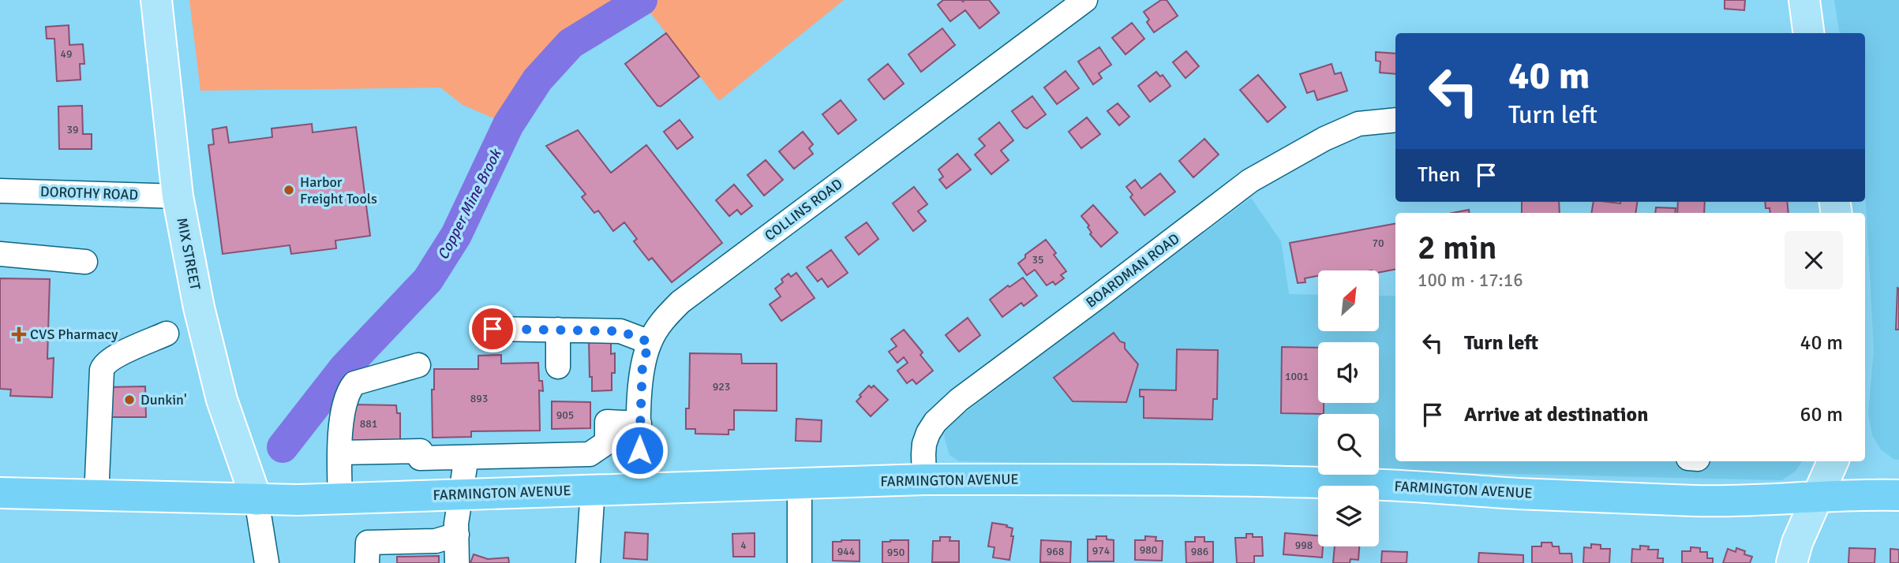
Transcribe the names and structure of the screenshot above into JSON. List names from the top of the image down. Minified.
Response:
{"streets":{"highway":["FARMINGTON AVENUE"],"main road":["MIX STREET"],"street":["DOROTHY ROAD","COLLINS ROAD","BOARDMAN ROAD"]},"crossings":[["DOROTHY ROAD","MIX STREET"],["COLLINS ROAD","FARMINGTON AVENUE"],["MIX STREET","FARMINGTON AVENUE"],["BOARDMAN ROAD","FARMINGTON AVENUE"]],"water":["Copper Mine Brook"],"places":{"other":["Harbor Freight Tools","Dunkin'"],"health":["CVS Pharmacy"]},"house_numbers":["49","39","70","35","1001","923","893","905","881","4","998","980","974","944","968","986","950"],"north":"top right","page":{"turn":["40 m","Turn left"],"then":"Then","heading":["2 min","100 m · 17:16"],"list":[{"name":"Turn left","value":"40 m"},{"name":"Arrive at destination","value":"60 m"}]}}
